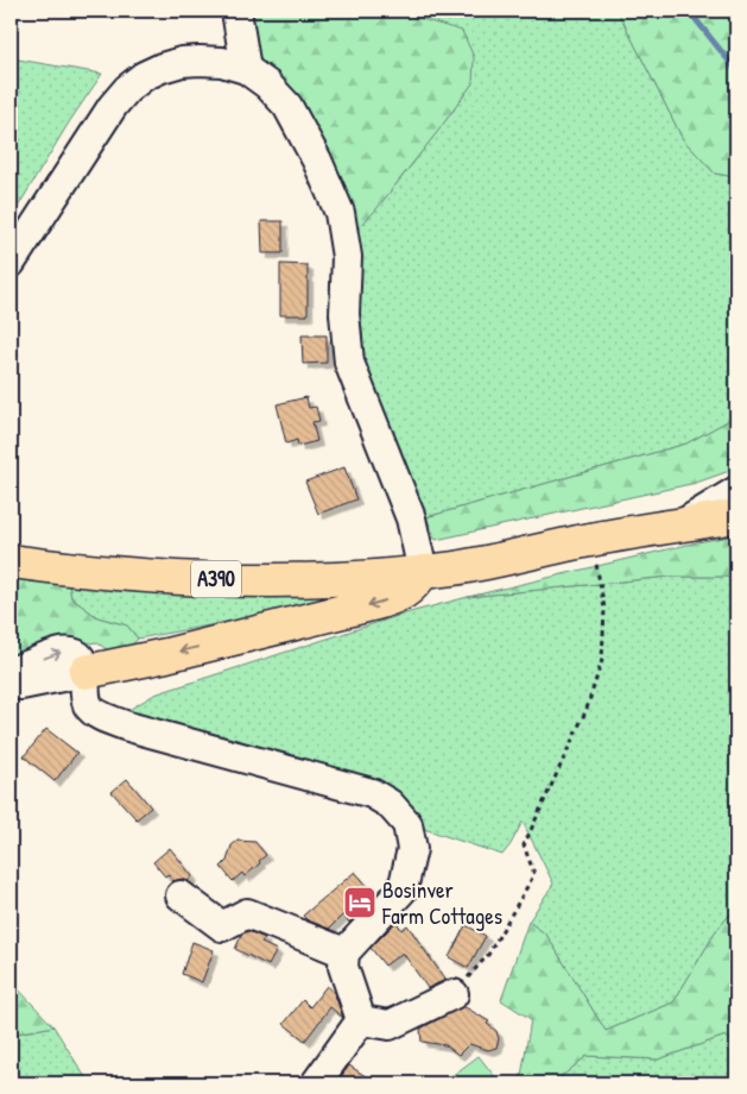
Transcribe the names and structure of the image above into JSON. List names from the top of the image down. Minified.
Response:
{"streets":{"highway":["A390"]},"places":{"hotel":["Bosinver Farm Cottages"]}}
